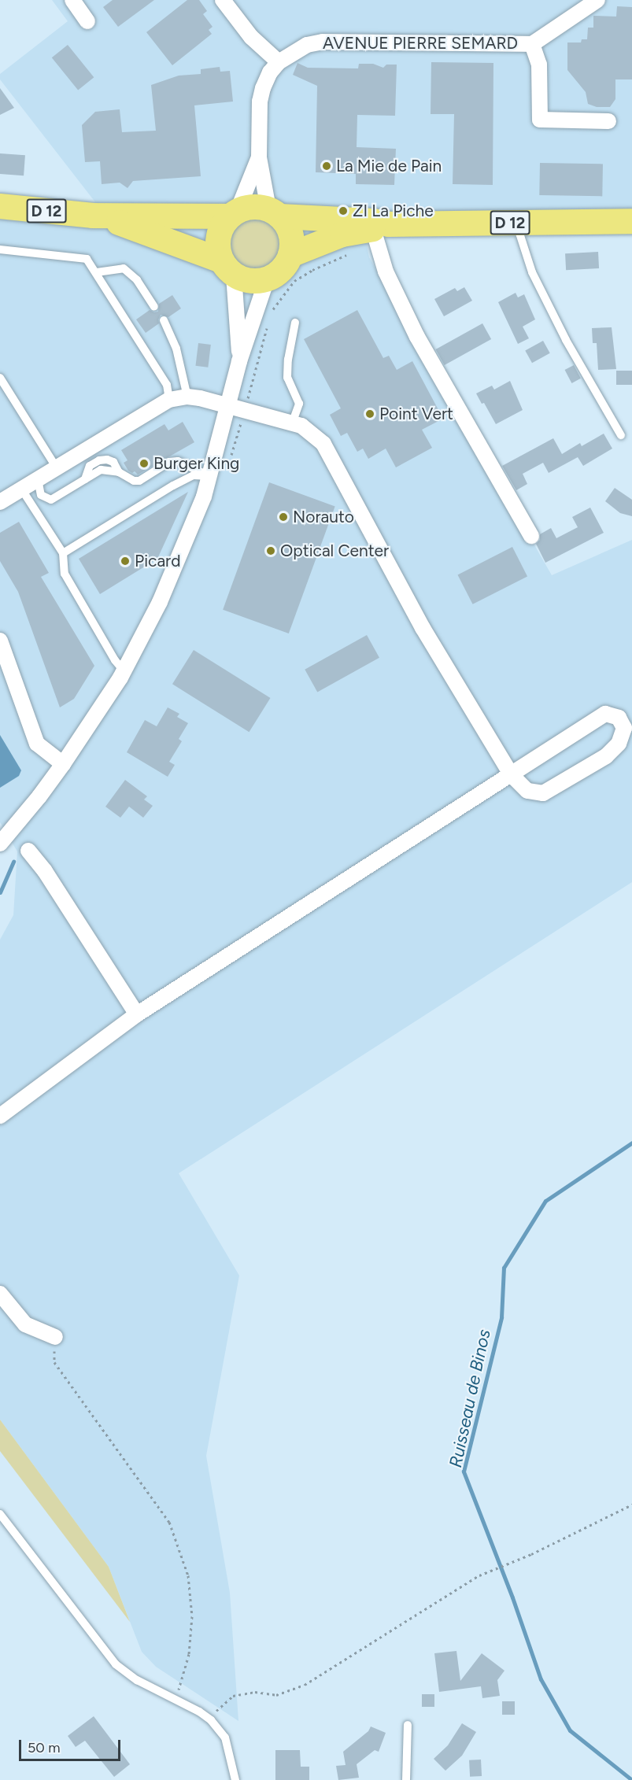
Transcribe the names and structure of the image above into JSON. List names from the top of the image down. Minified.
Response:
{"streets":{"main road":["D 12"],"street":["AVENUE PIERRE SEMARD"]},"crossings":[["AVENUE PIERRE SEMARD","D 12"]],"water":["Ruisseau de Binos"],"places":["La Mie de Pain","ZI La Piche","Point Vert","Burger King","Norauto","Optical Center","Picard"],"scale_bar":"50 m"}
